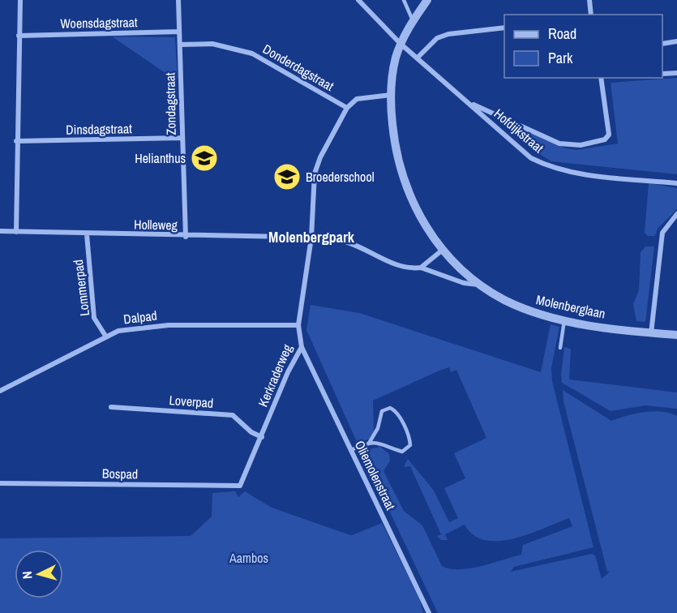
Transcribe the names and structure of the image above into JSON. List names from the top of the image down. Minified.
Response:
{"streets":{"street":["Woensdagstraat","Donderdagstraat","Zondagstraat","Dinsdagstraat","Hofdijkstraat","Holleweg","Lommerpad","Molenberglaan","Dalpad","Kerkraderweg","Loverpad","Bospad","Oliemolenstraat"]},"crossings":[["Woensdagstraat","Zondagstraat"],["Donderdagstraat","Zondagstraat"],["Donderdagstraat","Kerkraderweg"],["Zondagstraat","Dinsdagstraat"],["Zondagstraat","Holleweg"],["Holleweg","Lommerpad"],["Holleweg","Molenberglaan"],["Holleweg","Kerkraderweg"],["Lommerpad","Dalpad"],["Dalpad","Kerkraderweg"],["Kerkraderweg","Loverpad"],["Kerkraderweg","Bospad"],["Kerkraderweg","Oliemolenstraat"]],"districts":["Molenbergpark"],"parks":["Aambos"],"places":{"school or university":["Helianthus","Broederschool"]},"legend":["Road","Park"],"north":"left"}
